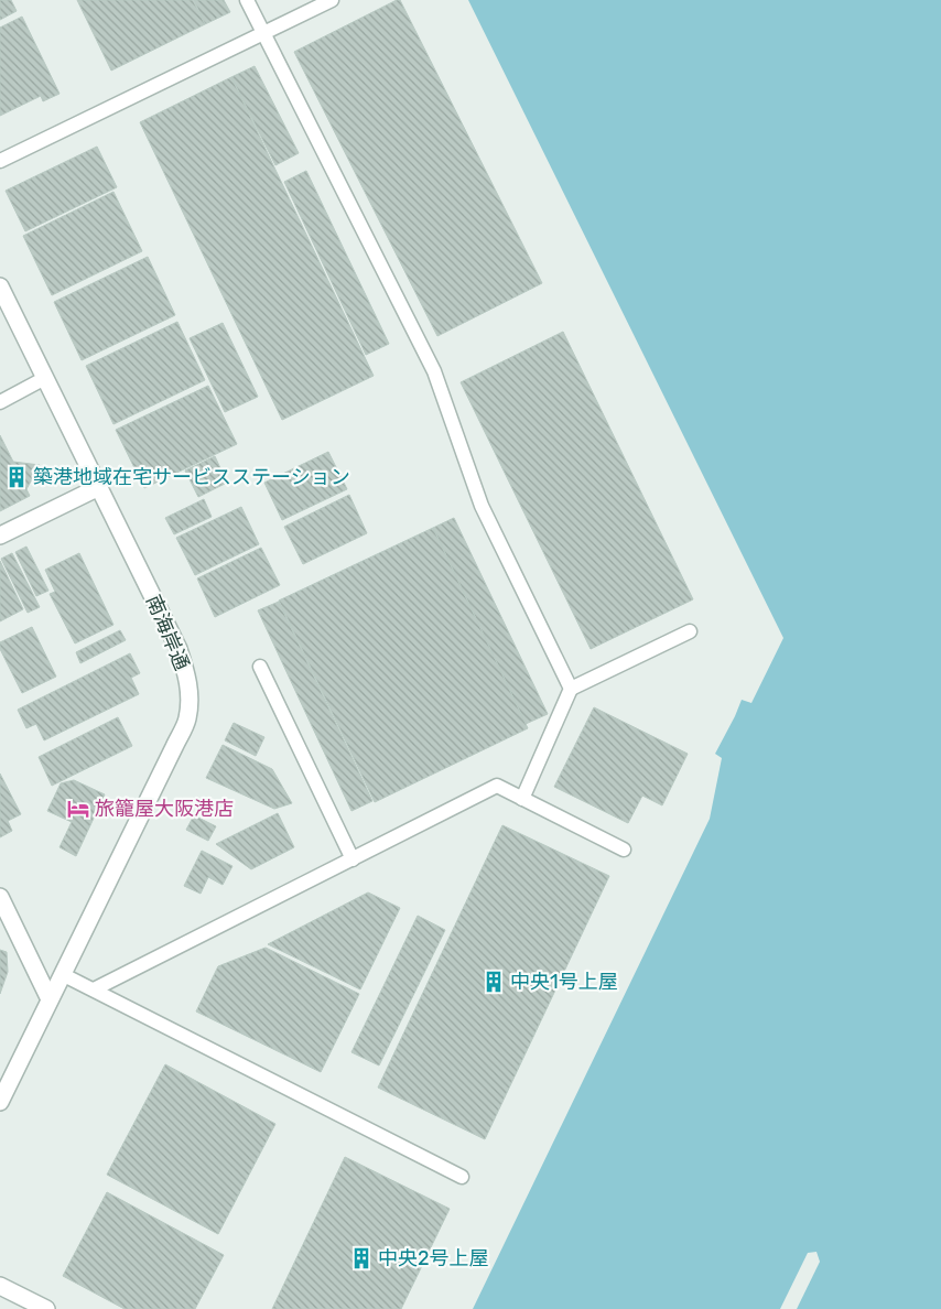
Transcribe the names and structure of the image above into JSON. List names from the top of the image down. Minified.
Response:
{"streets":{"street":["南海岸通"]},"places":{"building":["築港地域在宅サービスステーション","中央1号上屋","中央2号上屋"],"hotel":["旅籠屋大阪港店"]}}
